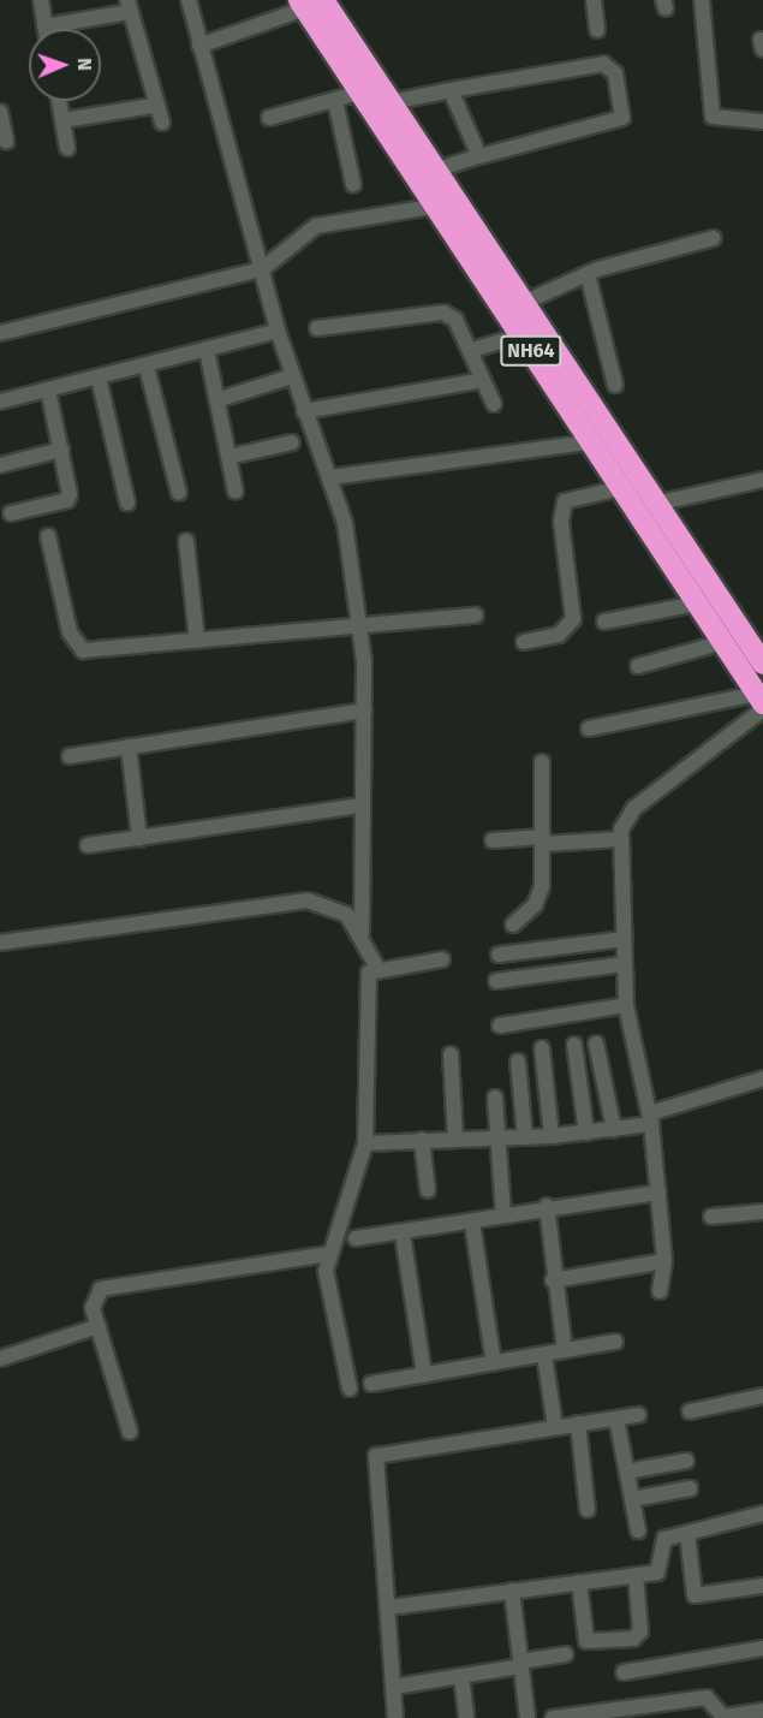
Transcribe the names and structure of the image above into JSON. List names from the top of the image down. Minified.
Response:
{"streets":{"highway":["NH64"]},"north":"right"}
